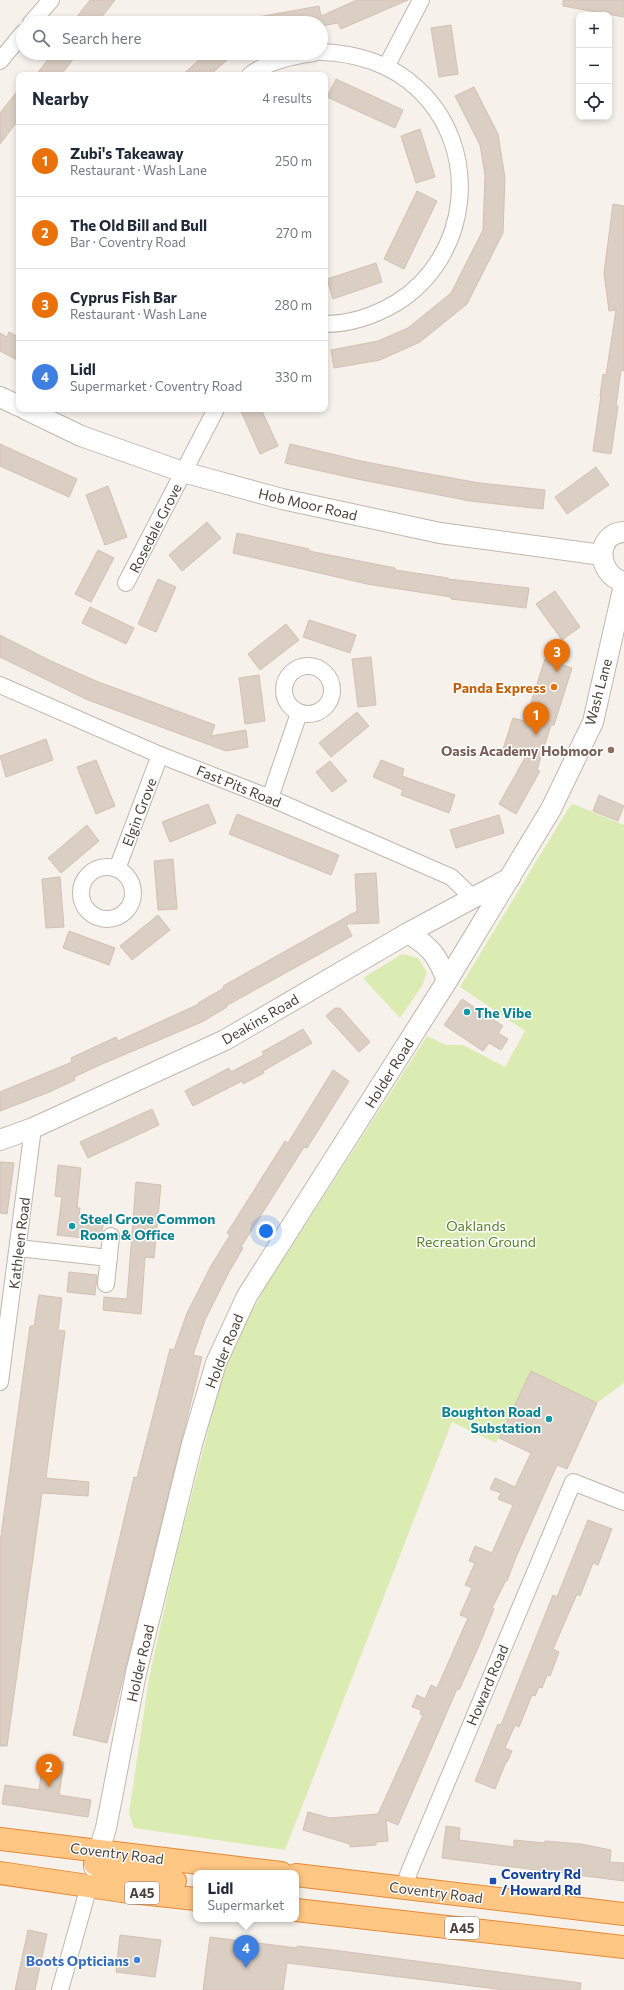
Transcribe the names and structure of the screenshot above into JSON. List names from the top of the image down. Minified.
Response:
{"streets":{"highway":["Coventry Road","A45"],"street":["Hob Moor Road","Rosedale Grove","Wash Lane","Fast Pits Road","Elgin Grove","Deakins Road","Holder Road","Kathleen Road","Howard Road"]},"crossings":[["Hob Moor Road","Rosedale Grove"],["Hob Moor Road","Wash Lane"],["Wash Lane","Deakins Road"],["Wash Lane","Holder Road"],["Fast Pits Road","Elgin Grove"],["Fast Pits Road","Deakins Road"],["Deakins Road","Holder Road"],["Deakins Road","Kathleen Road"],["Holder Road","Coventry Road"],["Howard Road","Coventry Road"]],"parks":["Oaklands Recreation Ground"],"places":{"other":["Panda Express","Oasis Academy Hobmoor","The Vibe","Steel Grove Common Room & Office","Boughton Road Substation","Boots Opticians"],"transit":["Coventry Rd / Howard Rd"]},"page":{"map_buttons":["+","−"],"search":"Search here","heading":["Nearby","4 results"],"list":[{"mark":"1","name":"Zubi's Takeaway","note":"Restaurant · Wash Lane","value":"250 m"},{"mark":"2","name":"The Old Bill and Bull","note":"Bar · Coventry Road","value":"270 m"},{"mark":"3","name":"Cyprus Fish Bar","note":"Restaurant · Wash Lane","value":"280 m"},{"mark":"4","name":"Lidl","note":"Supermarket · Coventry Road","value":"330 m"}],"pins":["3","1","2","4"],"popup":["Lidl","Supermarket"]}}
